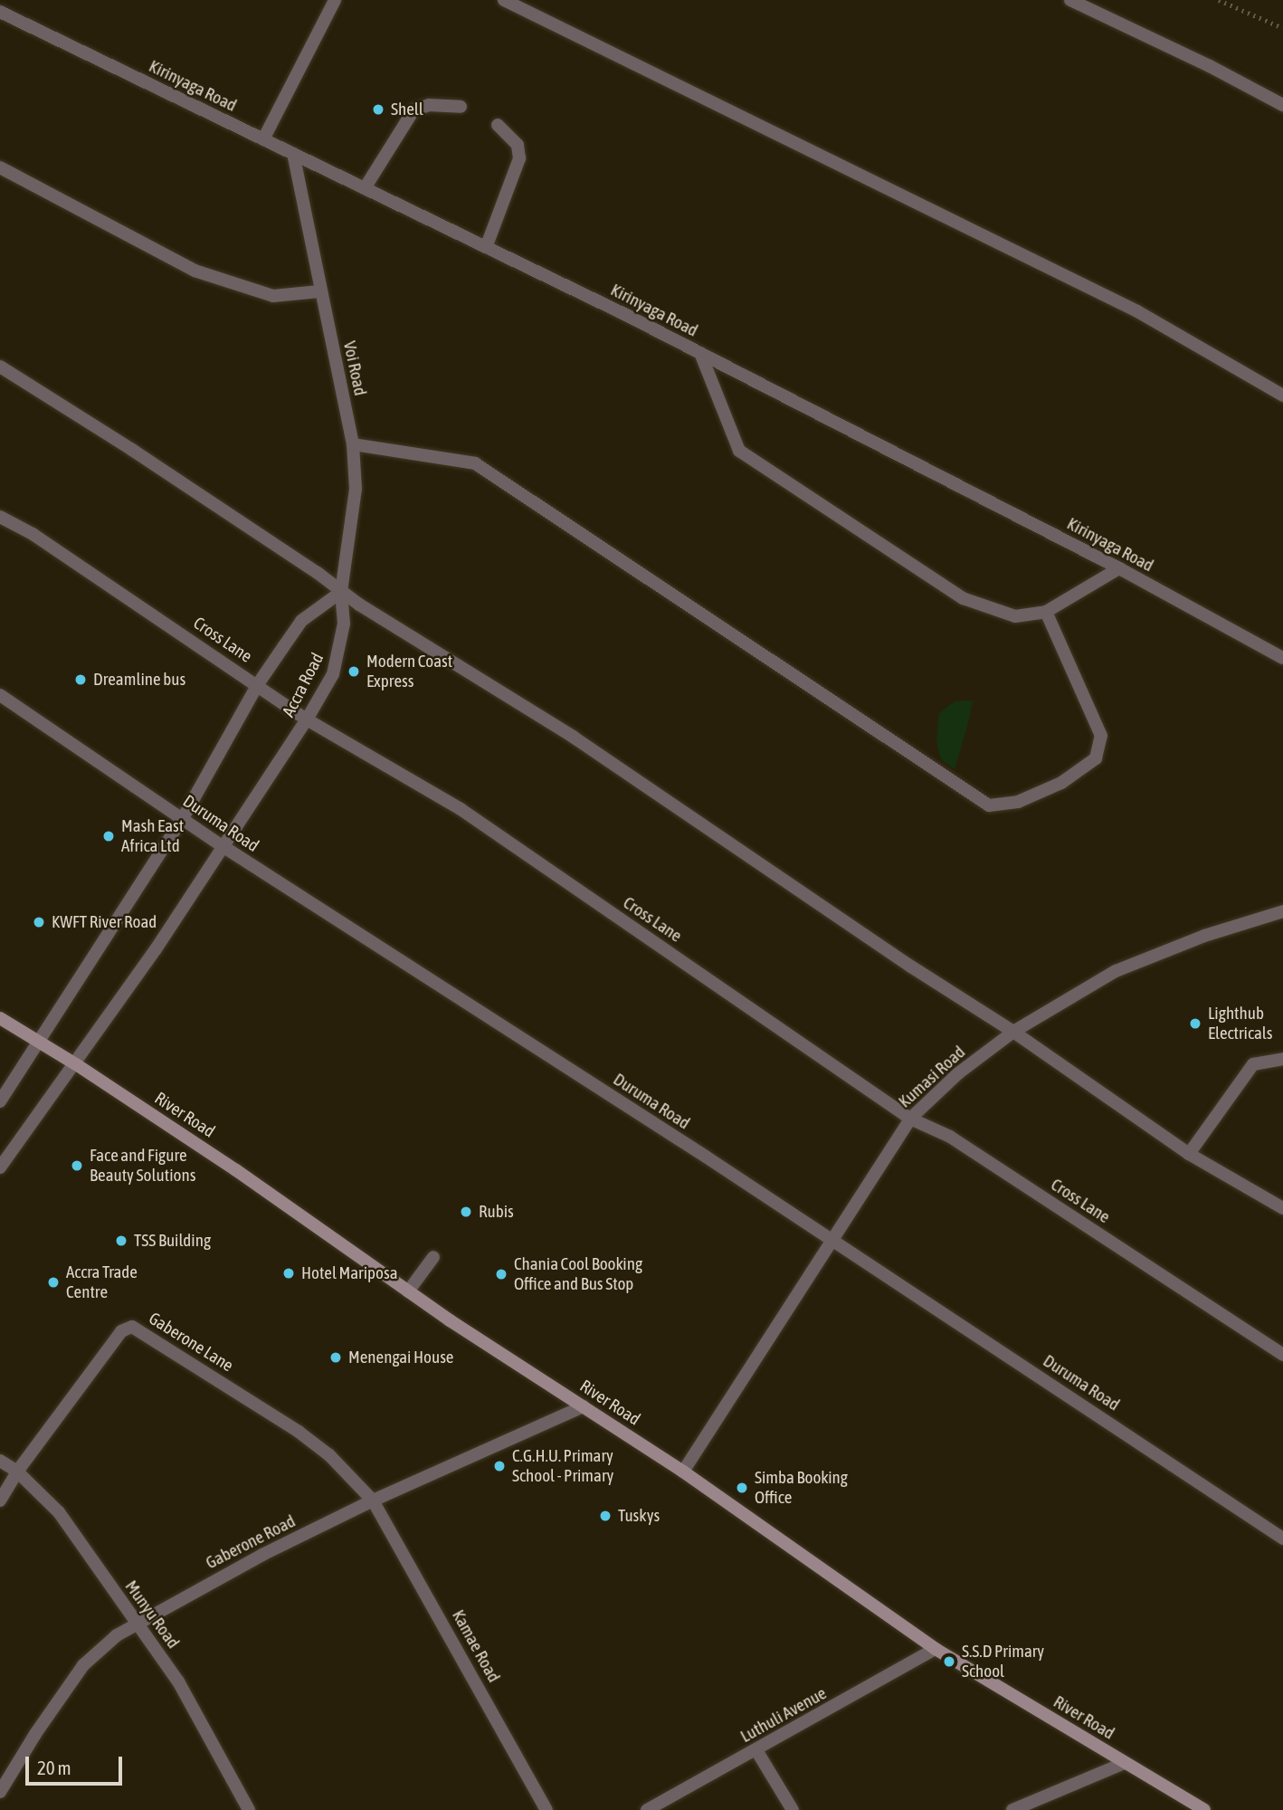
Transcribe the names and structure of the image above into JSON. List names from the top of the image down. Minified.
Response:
{"streets":{"main road":["River Road"],"street":["Kirinyaga Road","Voi Road","Cross Lane","Accra Road","Duruma Road","Kumasi Road","Gaberone Lane","Gaberone Road","Munyu Road","Kamae Road","Luthuli Avenue"]},"crossings":[["Kirinyaga Road","Voi Road"],["Voi Road","Accra Road"],["Cross Lane","Accra Road"],["Cross Lane","Kumasi Road"],["Accra Road","Duruma Road"],["Accra Road","River Road"],["Duruma Road","Kumasi Road"],["Kumasi Road","River Road"],["River Road","Gaberone Road"],["River Road","Luthuli Avenue"],["Gaberone Lane","Gaberone Road"],["Gaberone Lane","Munyu Road"],["Gaberone Lane","Kamae Road"],["Gaberone Road","Munyu Road"],["Gaberone Road","Kamae Road"]],"places":["Shell","Modern Coast Express","Dreamline bus","Mash East Africa Ltd","KWFT River Road","Lighthub Electricals","Face and Figure Beauty Solutions","Rubis","TSS Building","Hotel Mariposa","Chania Cool Booking Office and Bus Stop","Accra Trade Centre","Menengai House","C.G.H.U. Primary School - Primary","Simba Booking Office","Tuskys","S.S.D Primary School"],"scale_bar":"20 m"}
